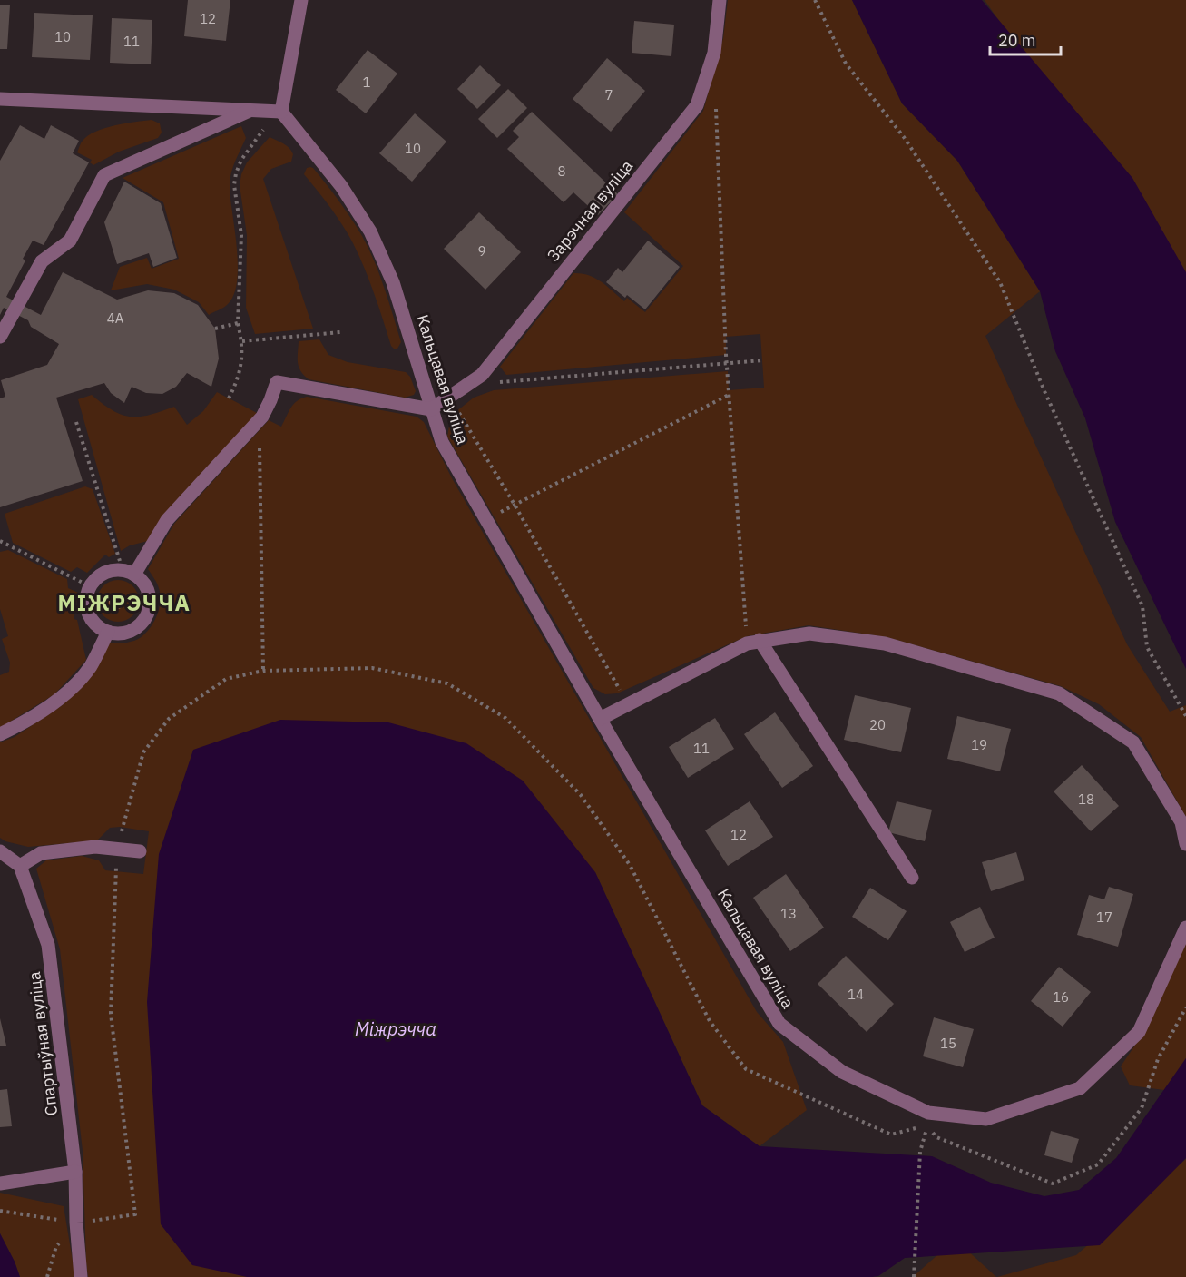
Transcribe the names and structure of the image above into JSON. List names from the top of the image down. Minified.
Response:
{"streets":{"street":["Зарэчная вуліца","Кальцавая вуліца","Спартыўная вуліца"]},"crossings":[["Зарэчная вуліца","Кальцавая вуліца"]],"districts":["МІЖРЭЧЧА"],"water":["Міжрэчча"],"house_numbers":["12","10","11","1","7","10","8","9","4А","20","19","11","18","12","13","17","14","16","15"],"scale_bar":"20 m"}
